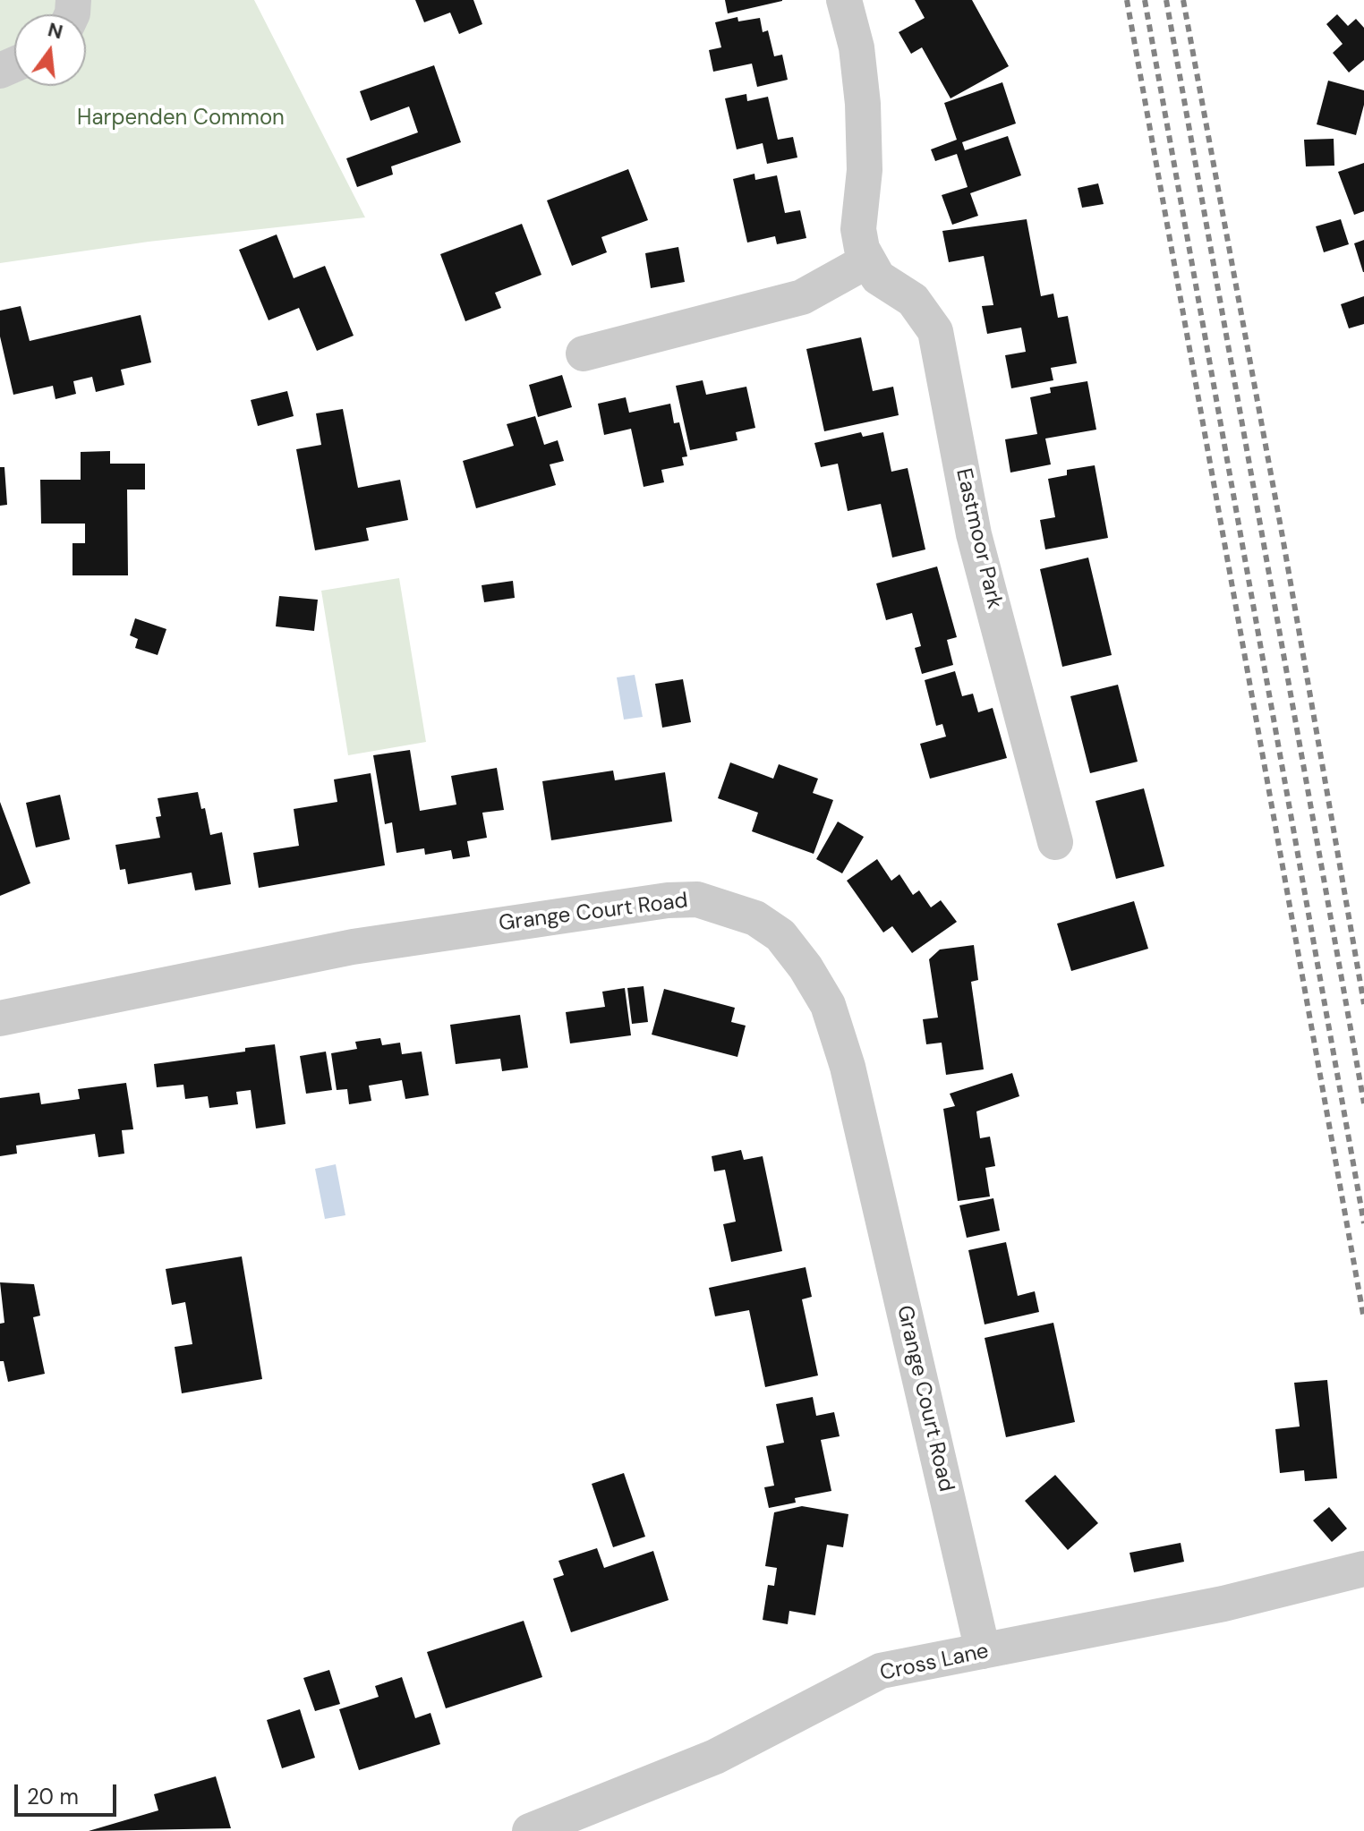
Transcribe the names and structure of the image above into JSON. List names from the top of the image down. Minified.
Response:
{"streets":{"street":["Eastmoor Park","Grange Court Road","Cross Lane"]},"crossings":[["Grange Court Road","Cross Lane"]],"parks":["Harpenden Common"],"scale_bar":"20 m","north":"top"}
